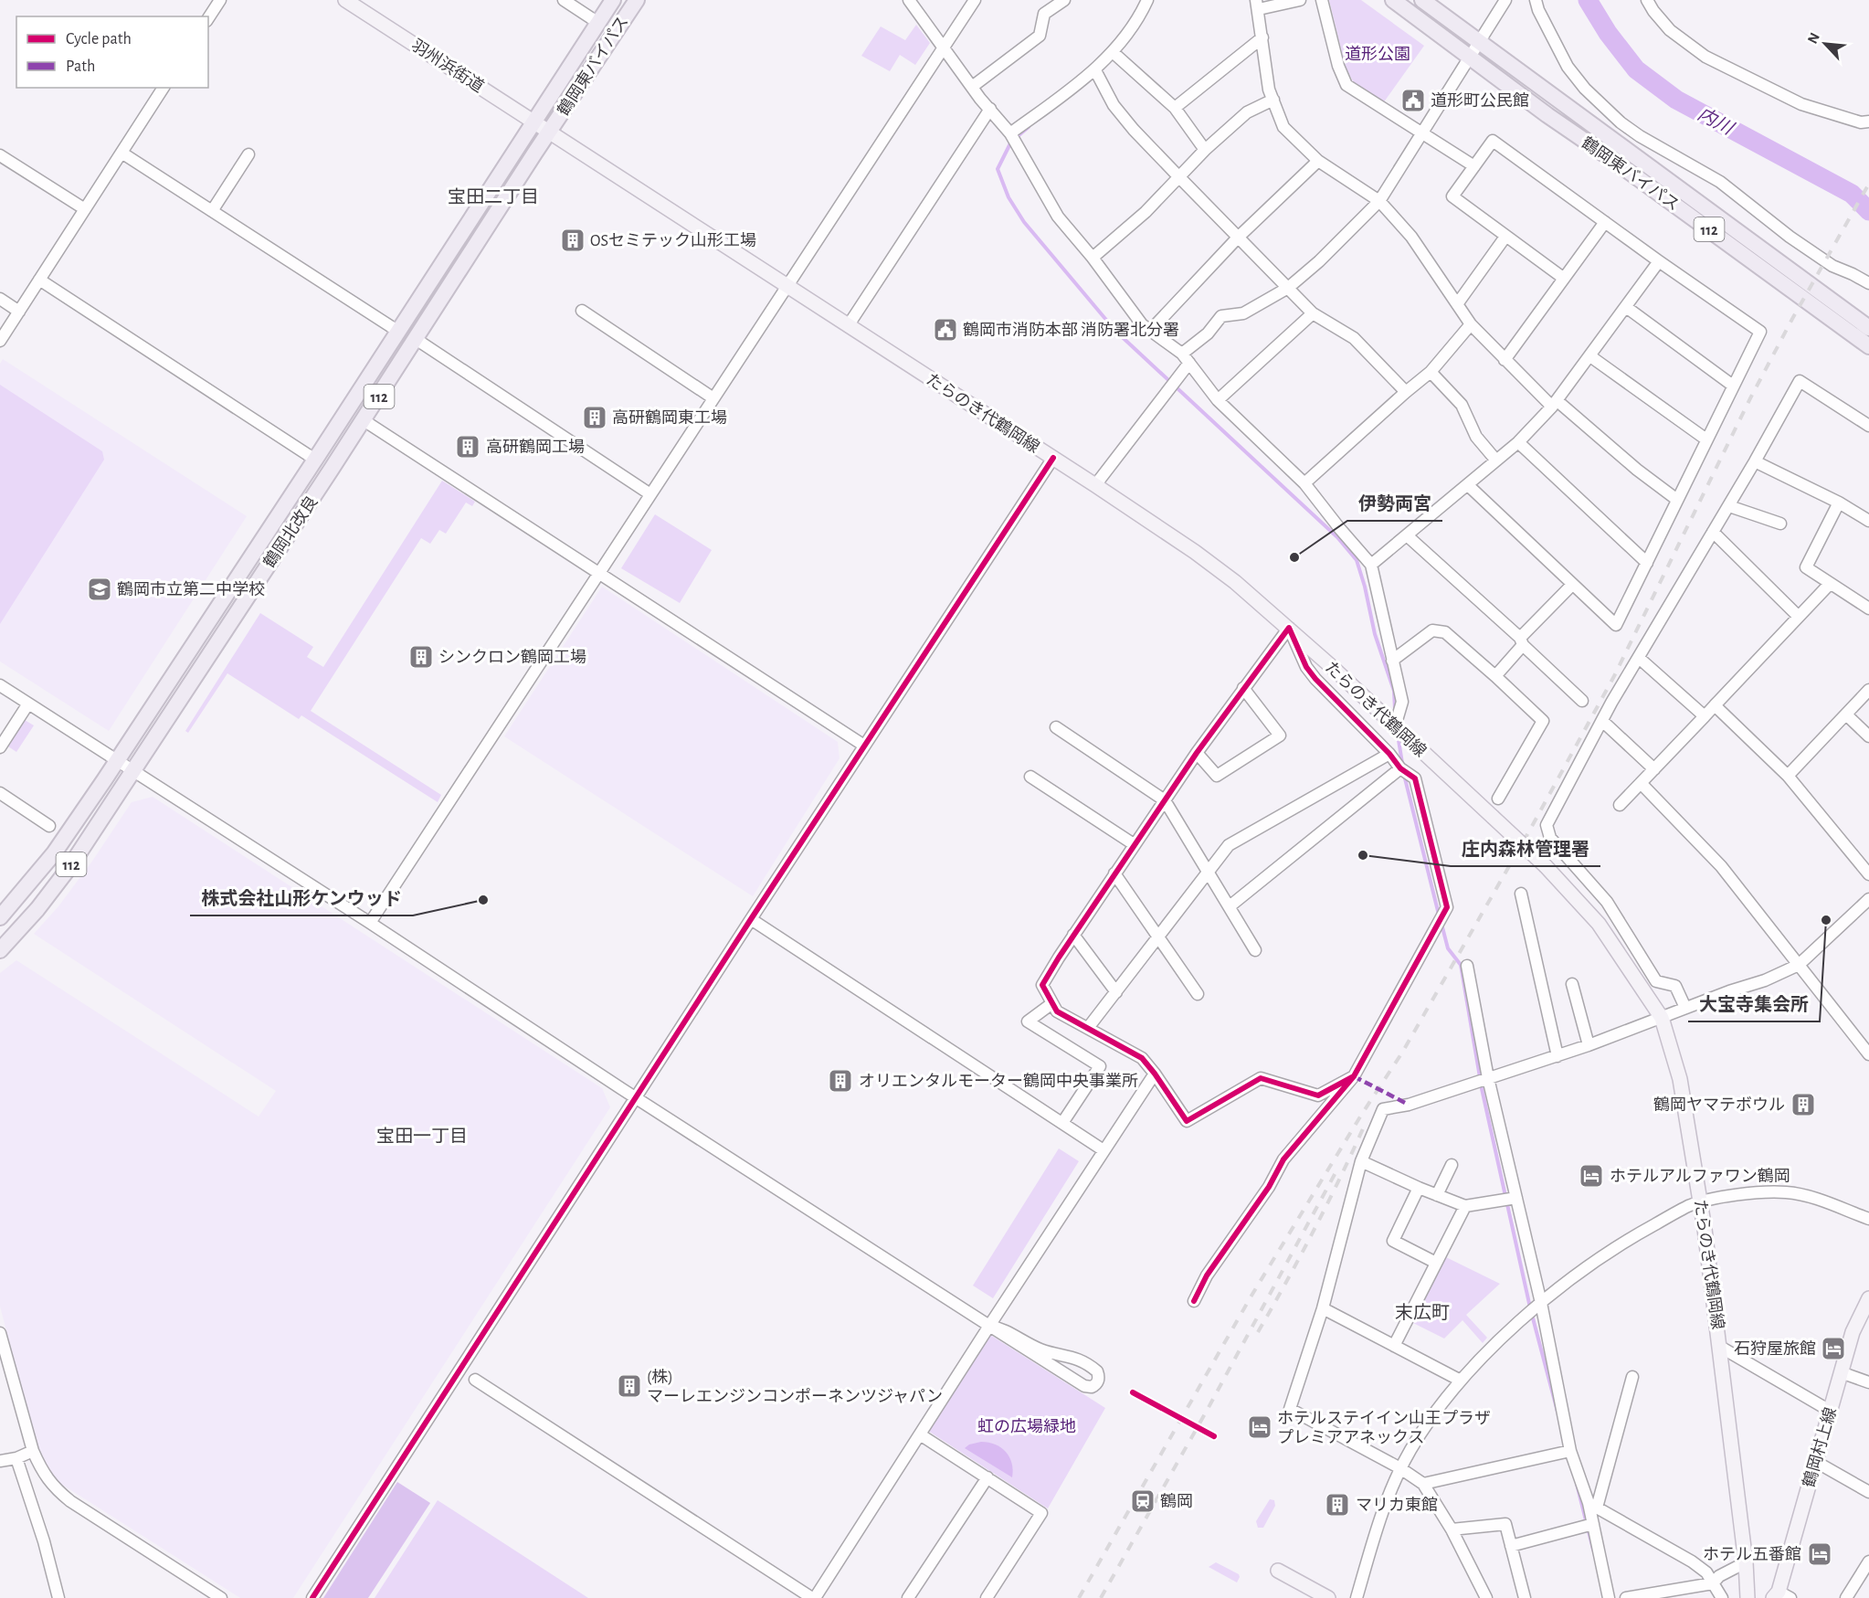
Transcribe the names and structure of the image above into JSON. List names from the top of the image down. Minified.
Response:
{"streets":{"highway":["鶴岡東バイパス","112","鶴岡北改良"],"main road":["羽州浜街道","たらのき代鶴岡線","鶴岡村上線"]},"crossings":[["羽州浜街道","鶴岡東バイパス"],["羽州浜街道","たらのき代鶴岡線"],["羽州浜街道","鶴岡北改良"],["鶴岡東バイパス","たらのき代鶴岡線"],["鶴岡東バイパス","鶴岡北改良"],["たらのき代鶴岡線","鶴岡北改良"]],"districts":["宝田二丁目","宝田一丁目","末広町"],"water":["内川"],"parks":["道形公園","虹の広場緑地"],"places":{"public building":["道形町公民館","鶴岡市消防本部 消防署北分署"],"building":["OSセミテック山形工場","高研鶴岡東工場","高研鶴岡工場","シンクロン鶴岡工場","オリエンタルモーター鶴岡中央事業所","鶴岡ヤマテボウル","(株) マーレエンジンコンポーネンツジャパン","マリカ東館"],"other":["伊勢両宮","庄内森林管理署","株式会社山形ケンウッド","大宝寺集会所"],"school or university":["鶴岡市立第二中学校"],"hotel":["ホテルアルファワン鶴岡","石狩屋旅館","ホテルステイイン山王プラザ プレミアアネックス","ホテル五番館"],"station":["鶴岡"]},"legend":["Cycle path","Path"],"north":"top left"}
